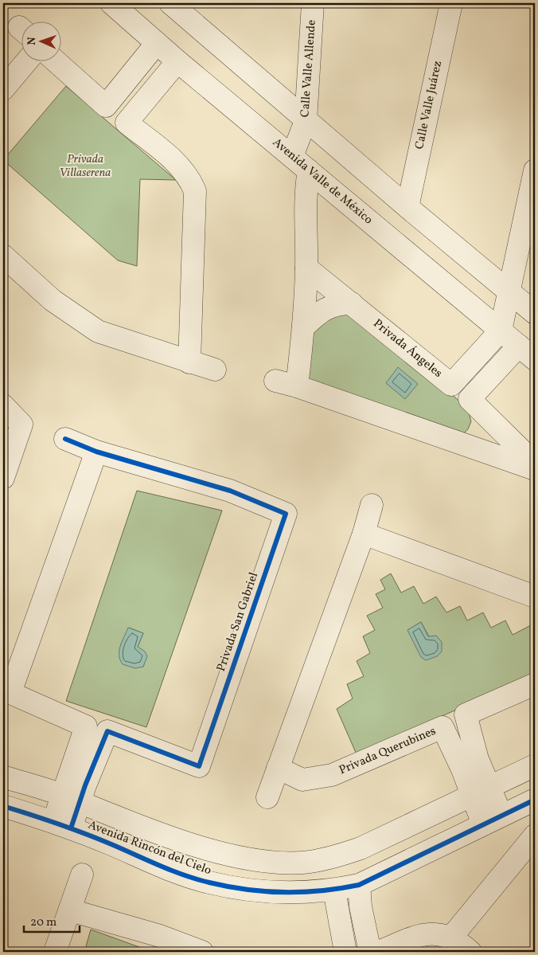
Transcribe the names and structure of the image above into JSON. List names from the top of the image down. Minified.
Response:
{"streets":{"street":["Calle Valle Allende","Calle Valle Juárez","Avenida Valle de México","Privada Ángeles","Privada San Gabriel","Privada Querubines","Avenida Rincón del Cielo"]},"crossings":[["Calle Valle Allende","Avenida Valle de México"],["Avenida Valle de México","Privada Ángeles"],["Privada San Gabriel","Avenida Rincón del Cielo"],["Privada Querubines","Avenida Rincón del Cielo"]],"parks":["Privada Villaserena"],"scale_bar":"20 m","north":"left"}
